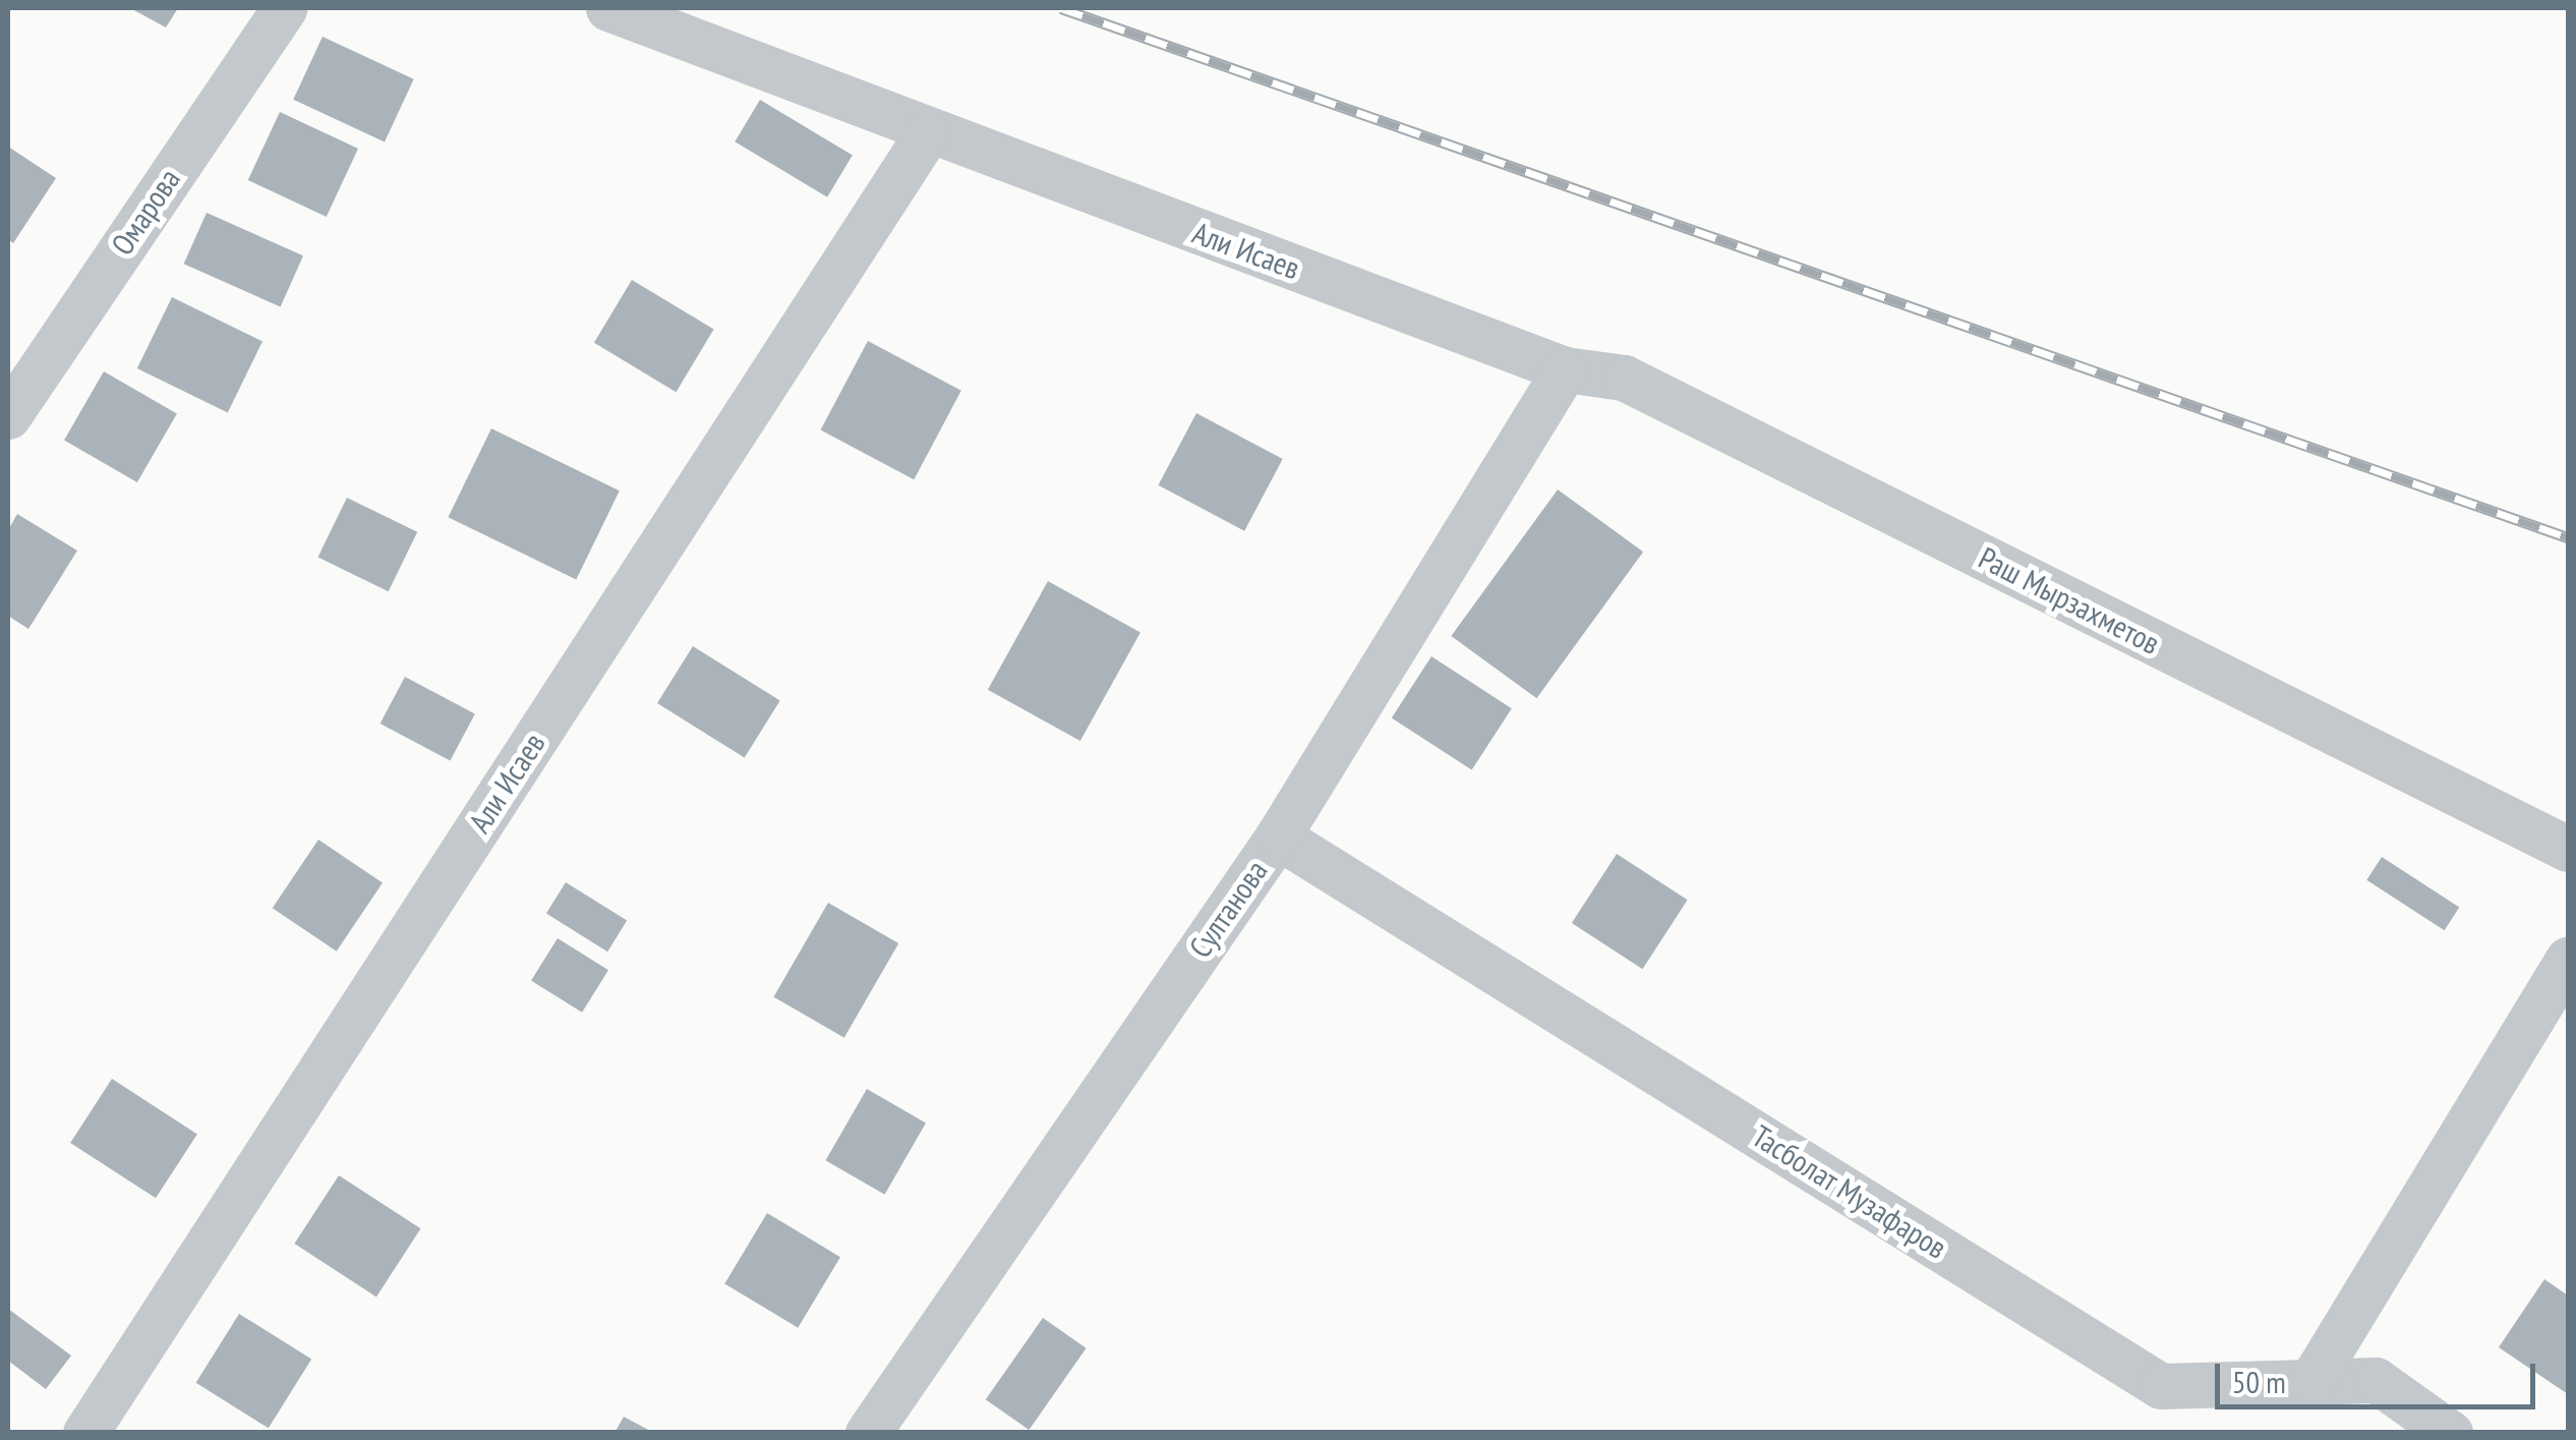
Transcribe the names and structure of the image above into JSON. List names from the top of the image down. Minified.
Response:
{"streets":{"street":["Омарова","Али Исаев","Раш Мырзахметов","Султанова","Тасболат Музафаров"]},"crossings":[["Али Исаев","Раш Мырзахметов"],["Али Исаев","Султанова"],["Раш Мырзахметов","Султанова"],["Султанова","Тасболат Музафаров"]],"scale_bar":"50 m"}
